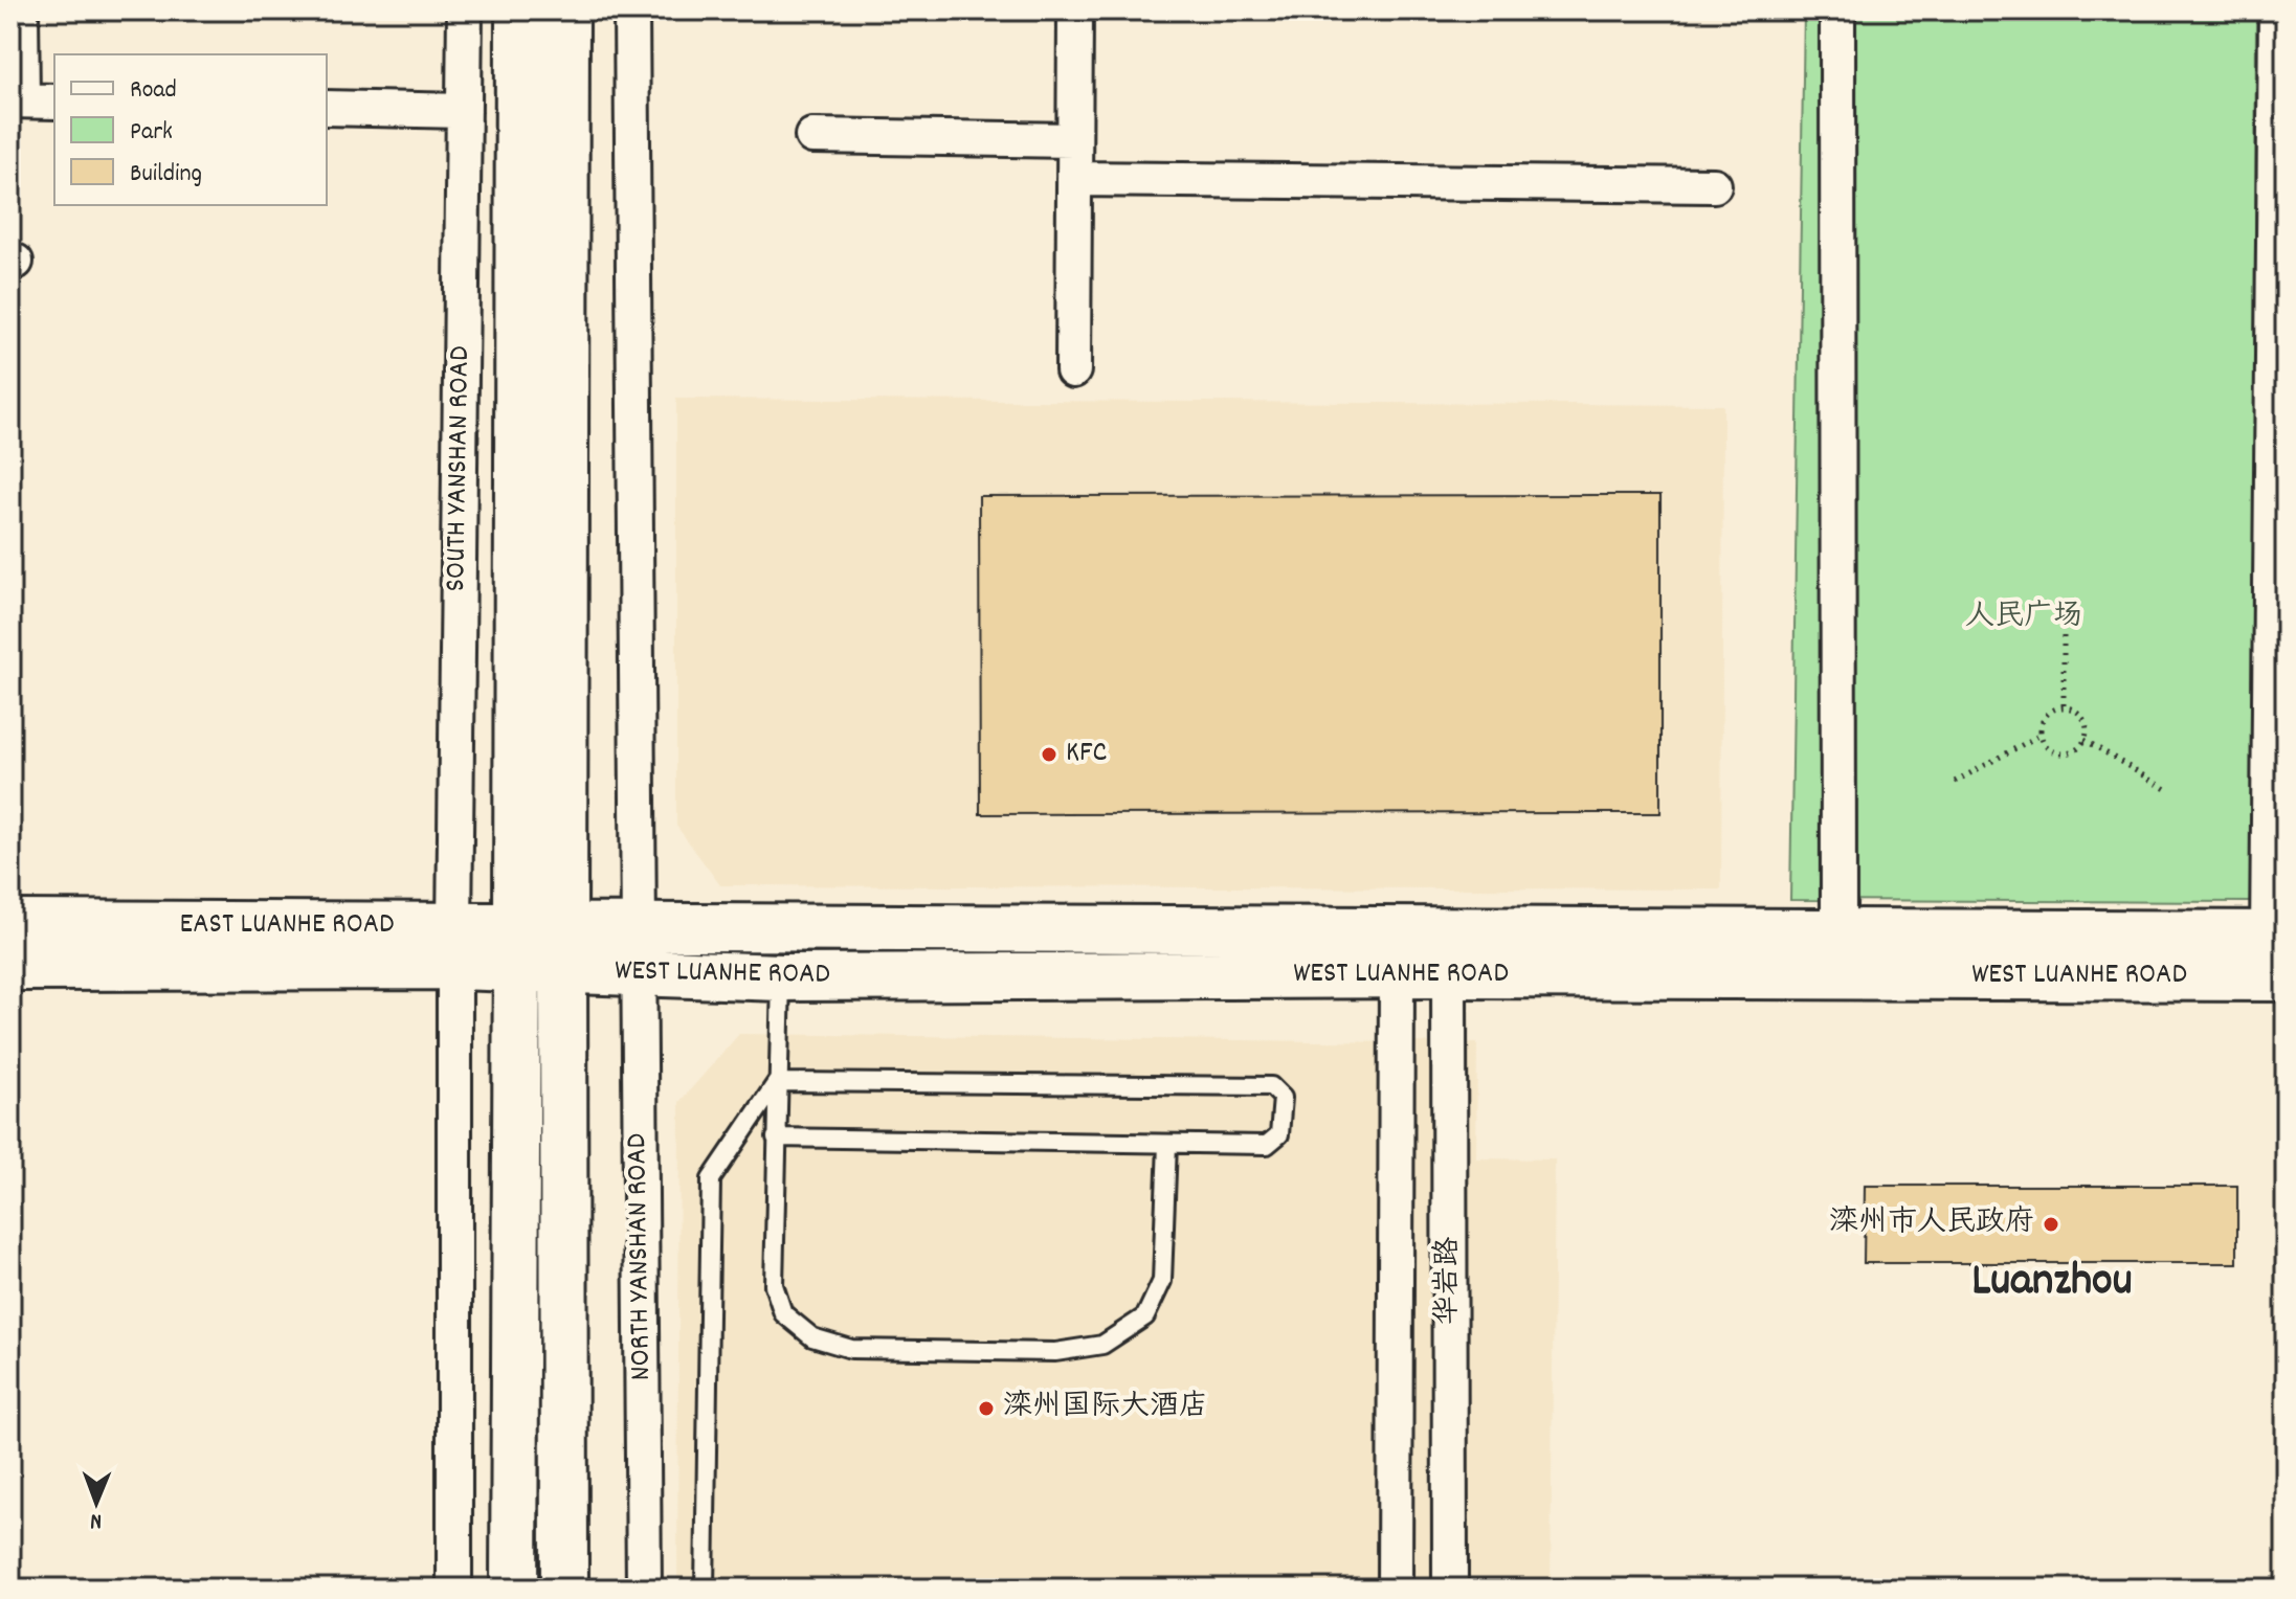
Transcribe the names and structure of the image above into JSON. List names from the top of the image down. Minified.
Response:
{"streets":{"main road":["SOUTH YANSHAN ROAD","EAST LUANHE ROAD","WEST LUANHE ROAD"],"street":["NORTH YANSHAN ROAD","华岩路"]},"crossings":[["SOUTH YANSHAN ROAD","EAST LUANHE ROAD"],["EAST LUANHE ROAD","WEST LUANHE ROAD"],["WEST LUANHE ROAD","NORTH YANSHAN ROAD"],["WEST LUANHE ROAD","华岩路"]],"districts":["Luanzhou"],"parks":["人民广场"],"places":["KFC","滦州市人民政府","滦州国际大酒店"],"legend":["Road","Park","Building"],"north":"bottom"}
